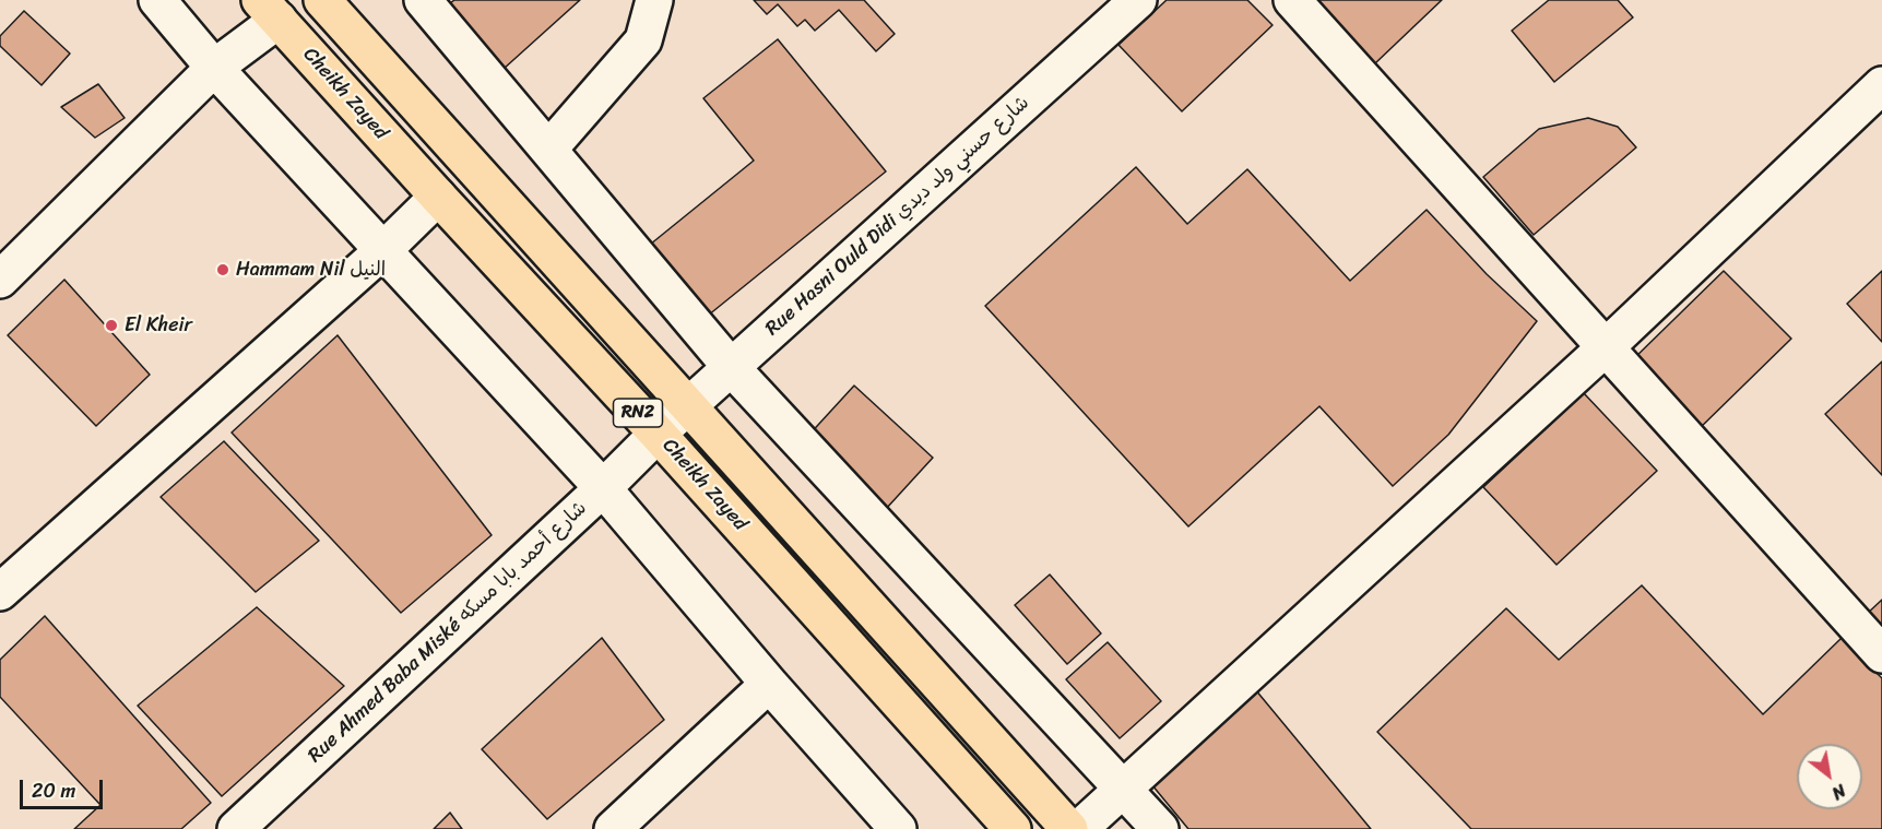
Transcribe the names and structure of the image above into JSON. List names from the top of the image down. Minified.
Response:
{"streets":{"highway":["Cheikh Zayed","RN2"],"street":["Rue Hasni Ould Didi شارع حسني ولد ديدي","Rue Ahmed Baba Miské شارع أحمد بابا مسكه"]},"crossings":[["Cheikh Zayed","Rue Hasni Ould Didi شارع حسني ولد ديدي"],["Cheikh Zayed","Rue Ahmed Baba Miské شارع أحمد بابا مسكه"],["Rue Hasni Ould Didi شارع حسني ولد ديدي","Rue Ahmed Baba Miské شارع أحمد بابا مسكه"]],"places":["Hammam Nil النيل","El Kheir"],"scale_bar":"20 m","north":"bottom right"}
